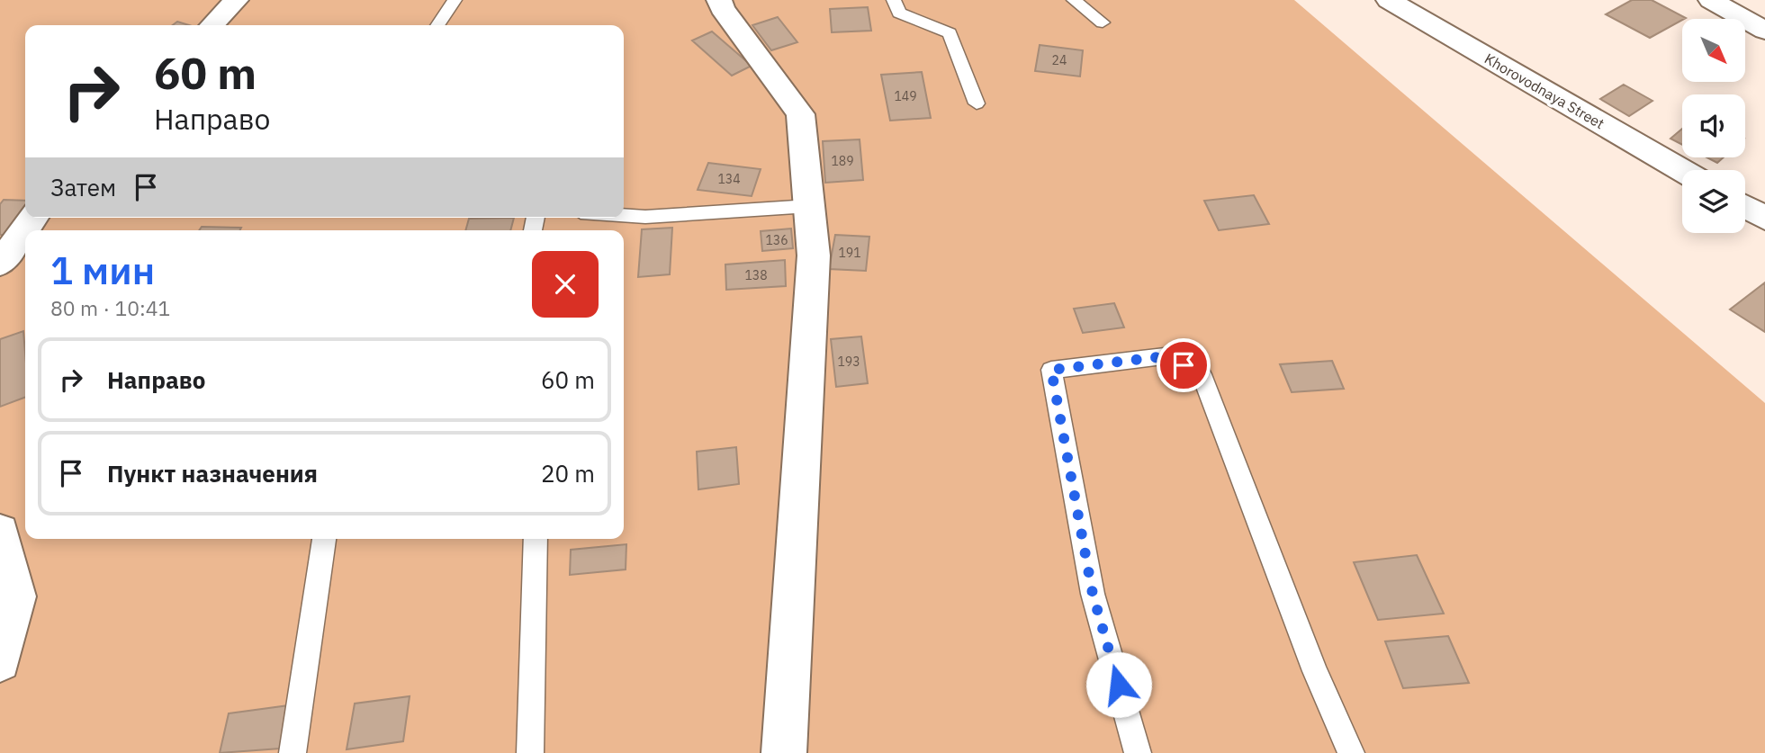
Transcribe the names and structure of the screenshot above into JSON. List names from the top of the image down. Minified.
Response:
{"streets":{"street":["Khorovodnaya Street"]},"house_numbers":["24","149","189","134","136","191","138","193"],"north":"bottom right","page":{"turn":["60 m","Направо"],"then":"Затем","heading":["1 мин","80 m · 10:41"],"list":[{"name":"Направо","value":"60 m"},{"name":"Пункт назначения","value":"20 m"}]}}
